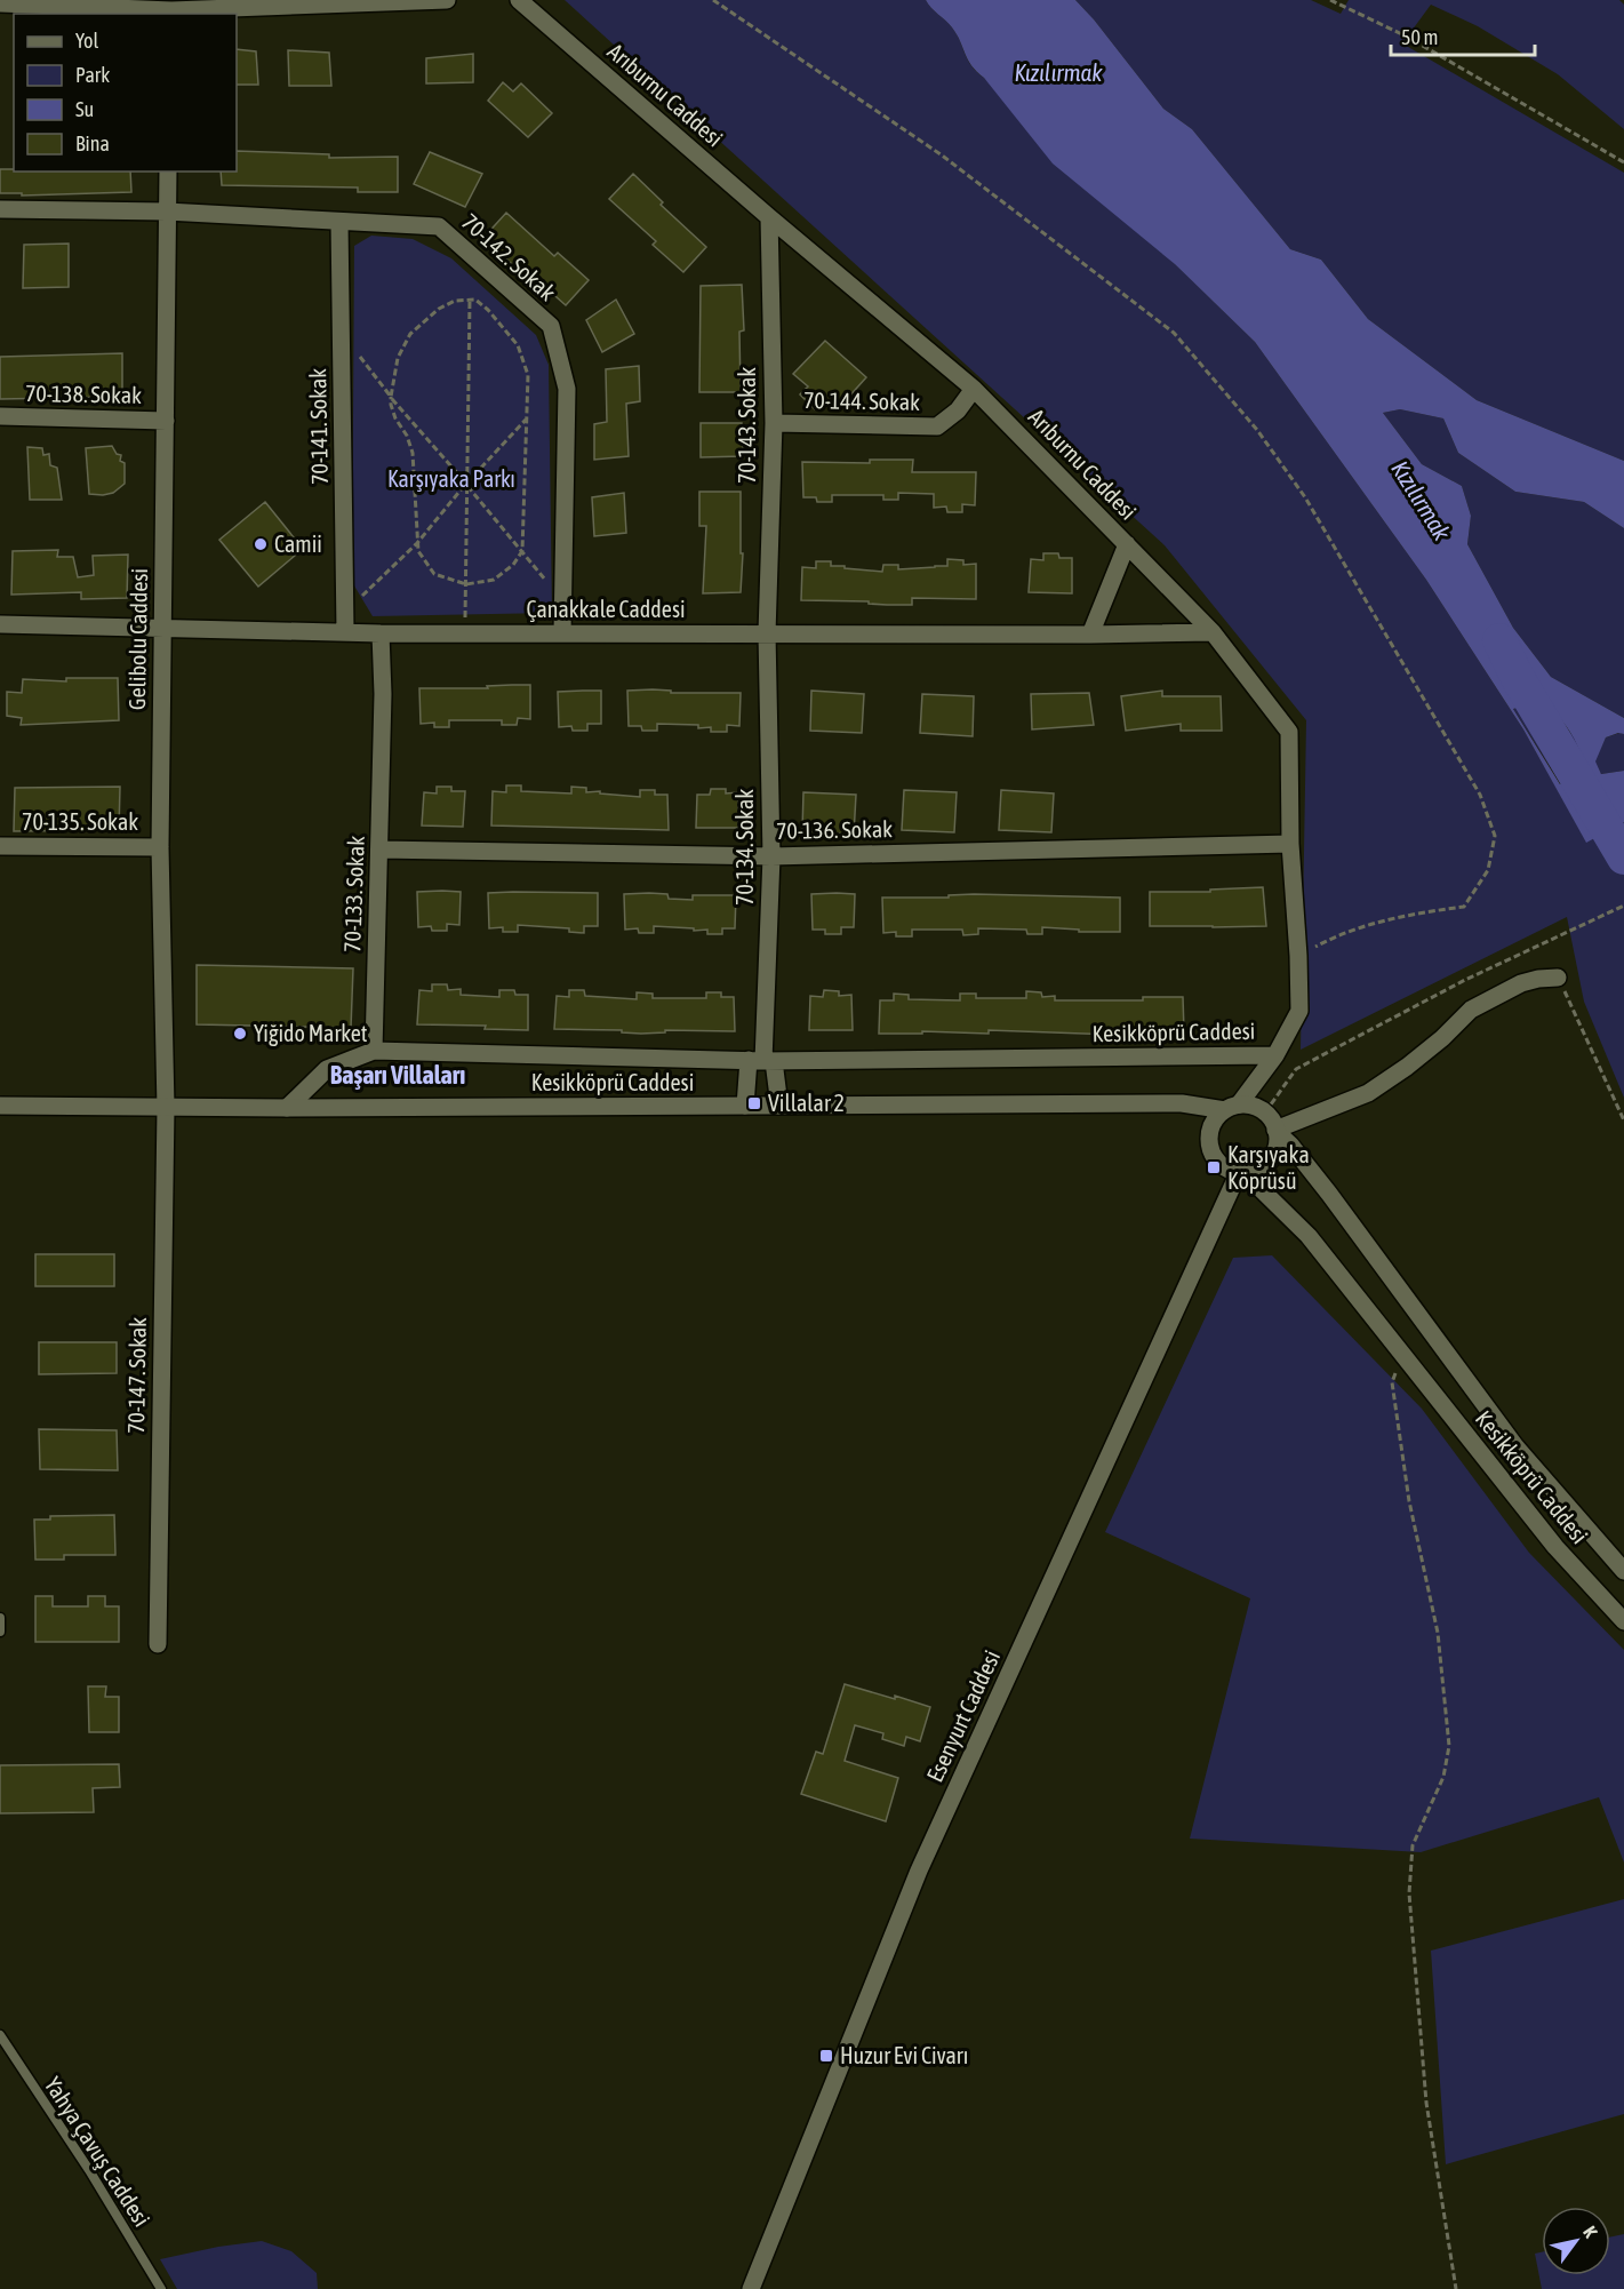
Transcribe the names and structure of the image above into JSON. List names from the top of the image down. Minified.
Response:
{"streets":{"street":["Arıburnu Caddesi","70-142. Sokak","70-138. Sokak","70-144. Sokak","70-143. Sokak","70-141. Sokak","Çanakkale Caddesi","Gelibolu Caddesi","70-135. Sokak","70-136. Sokak","70-134. Sokak","70-133. Sokak","Kesikköprü Caddesi","70-147. Sokak","Esenyurt Caddesi"],"lane":["Yahya Çavuş Caddesi"]},"crossings":[["Arıburnu Caddesi","70-144. Sokak"],["Arıburnu Caddesi","70-143. Sokak"],["Arıburnu Caddesi","Çanakkale Caddesi"],["Arıburnu Caddesi","70-136. Sokak"],["Arıburnu Caddesi","Kesikköprü Caddesi"],["Arıburnu Caddesi","Esenyurt Caddesi"],["70-142. Sokak","70-141. Sokak"],["70-142. Sokak","Çanakkale Caddesi"],["70-142. Sokak","Gelibolu Caddesi"],["70-138. Sokak","Gelibolu Caddesi"],["70-144. Sokak","70-143. Sokak"],["70-143. Sokak","Çanakkale Caddesi"],["70-143. Sokak","70-134. Sokak"],["70-141. Sokak","Çanakkale Caddesi"],["Çanakkale Caddesi","Gelibolu Caddesi"],["Çanakkale Caddesi","70-134. Sokak"],["Çanakkale Caddesi","70-133. Sokak"],["Gelibolu Caddesi","70-135. Sokak"],["Gelibolu Caddesi","Kesikköprü Caddesi"],["Gelibolu Caddesi","70-147. Sokak"],["70-136. Sokak","70-134. Sokak"],["70-136. Sokak","70-133. Sokak"],["70-134. Sokak","Kesikköprü Caddesi"],["70-133. Sokak","Kesikköprü Caddesi"],["Kesikköprü Caddesi","70-147. Sokak"],["Kesikköprü Caddesi","Esenyurt Caddesi"]],"districts":["Başarı Villaları"],"water":["Kızılırmak"],"parks":["Karşıyaka Parkı"],"places":{"other":["Camii","Yiğido Market"],"transit":["Villalar 2","Karşıyaka Köprüsü","Huzur Evi Civarı"]},"legend":["Yol","Park","Su","Bina"],"scale_bar":"50 m","north":"top right"}
